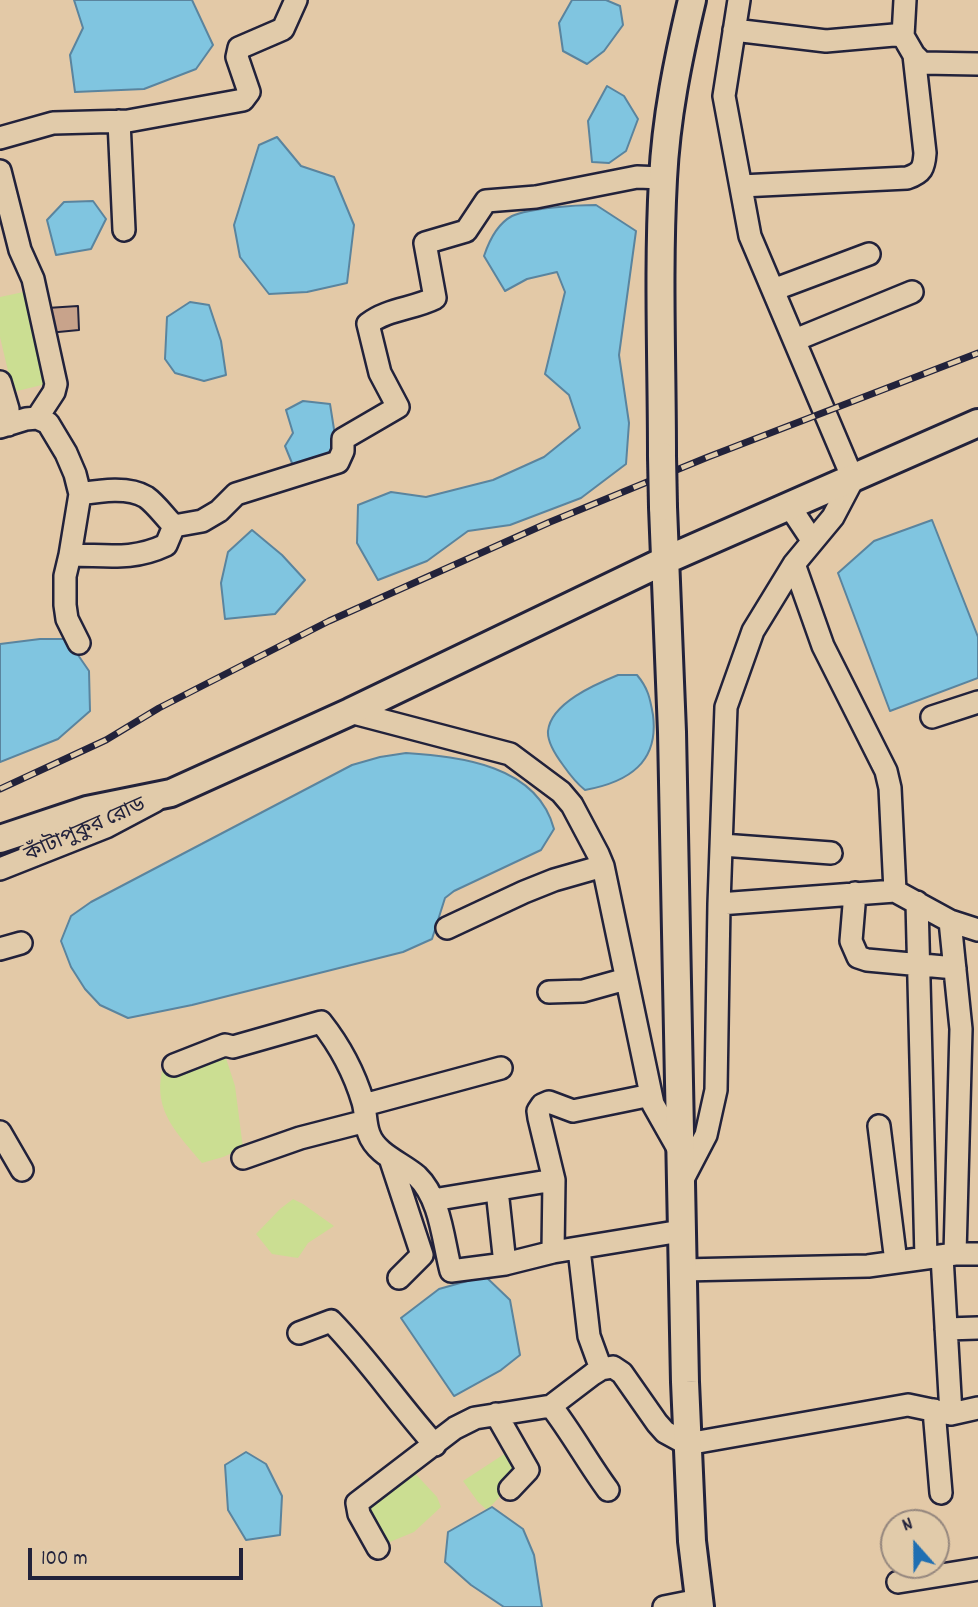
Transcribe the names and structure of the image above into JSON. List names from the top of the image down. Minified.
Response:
{"streets":{"street":["কাঁটাপুকুর রোড"]},"scale_bar":"100 m","north":"top"}
